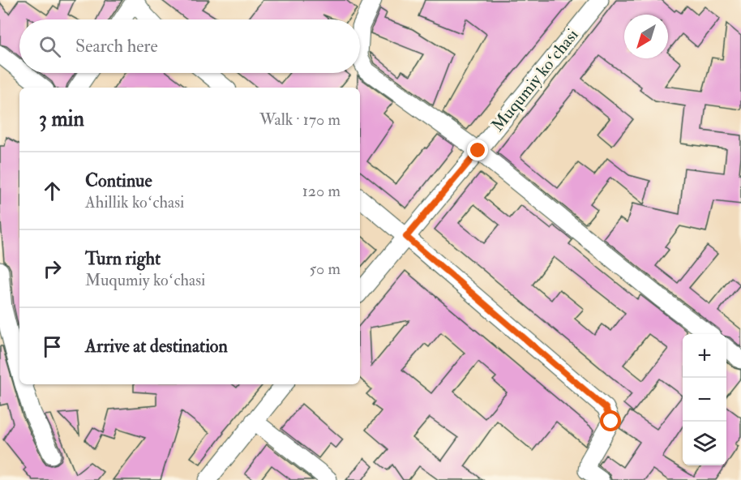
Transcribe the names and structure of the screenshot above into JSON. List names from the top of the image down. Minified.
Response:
{"streets":{"street":["Muqumiy koʻchasi"]},"north":"bottom left","page":{"search":"Search here","heading":["3 min","Walk · 170 m"],"list":[["Continue","Ahillik koʻchasi","120 m"],["Turn right","Muqumiy koʻchasi","50 m"],"Arrive at destination"],"map_buttons":["+","−"]}}
